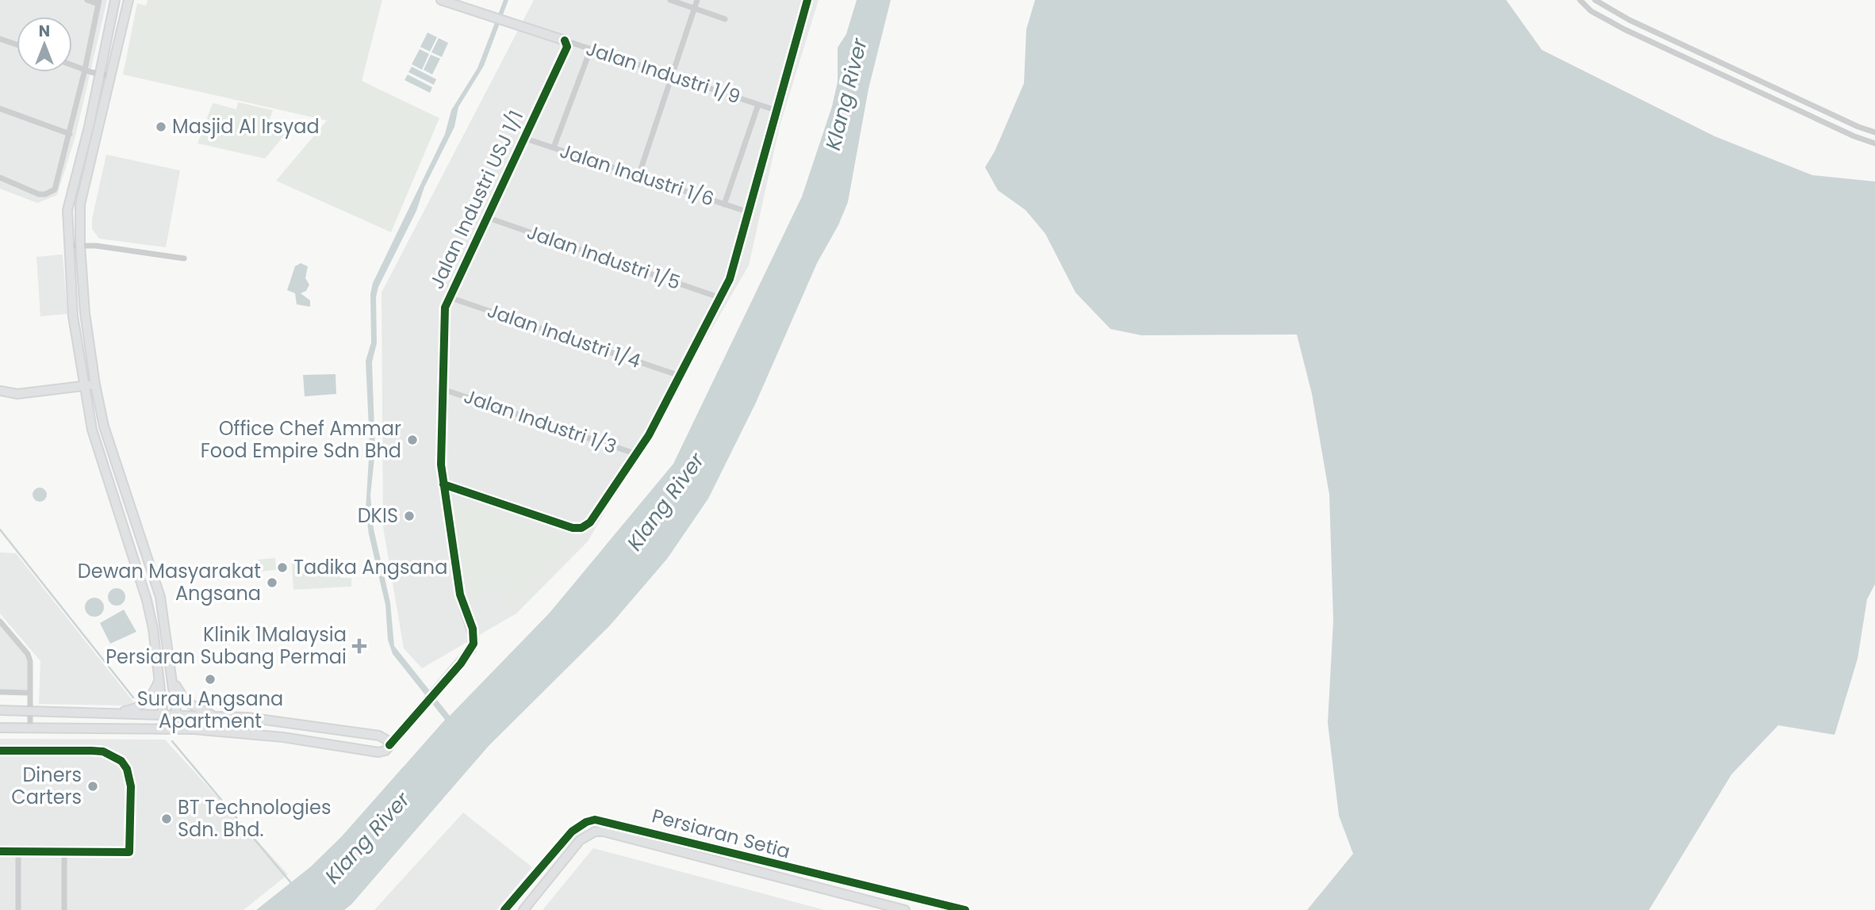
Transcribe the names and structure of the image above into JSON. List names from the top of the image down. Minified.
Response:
{"streets":{"main road":["Jalan Industri 1/9","Jalan Industri USJ 1/1","Persiaran Setia"],"street":["Jalan Industri 1/6","Jalan Industri 1/5","Jalan Industri 1/4","Jalan Industri 1/3"]},"crossings":[["Jalan Industri 1/9","Jalan Industri 1/6"],["Jalan Industri 1/9","Jalan Industri USJ 1/1"],["Jalan Industri 1/6","Jalan Industri USJ 1/1"],["Jalan Industri USJ 1/1","Jalan Industri 1/5"],["Jalan Industri USJ 1/1","Jalan Industri 1/4"],["Jalan Industri USJ 1/1","Jalan Industri 1/3"]],"water":["Klang River"],"places":{"other":["Masjid Al Irsyad","Office Chef Ammar Food Empire Sdn Bhd","DKIS","Tadika Angsana","Dewan Masyarakat Angsana","Surau Angsana Apartment","Diners Carters","BT Technologies Sdn. Bhd."],"health":["Klinik 1Malaysia Persiaran Subang Permai"]},"north":"top"}
